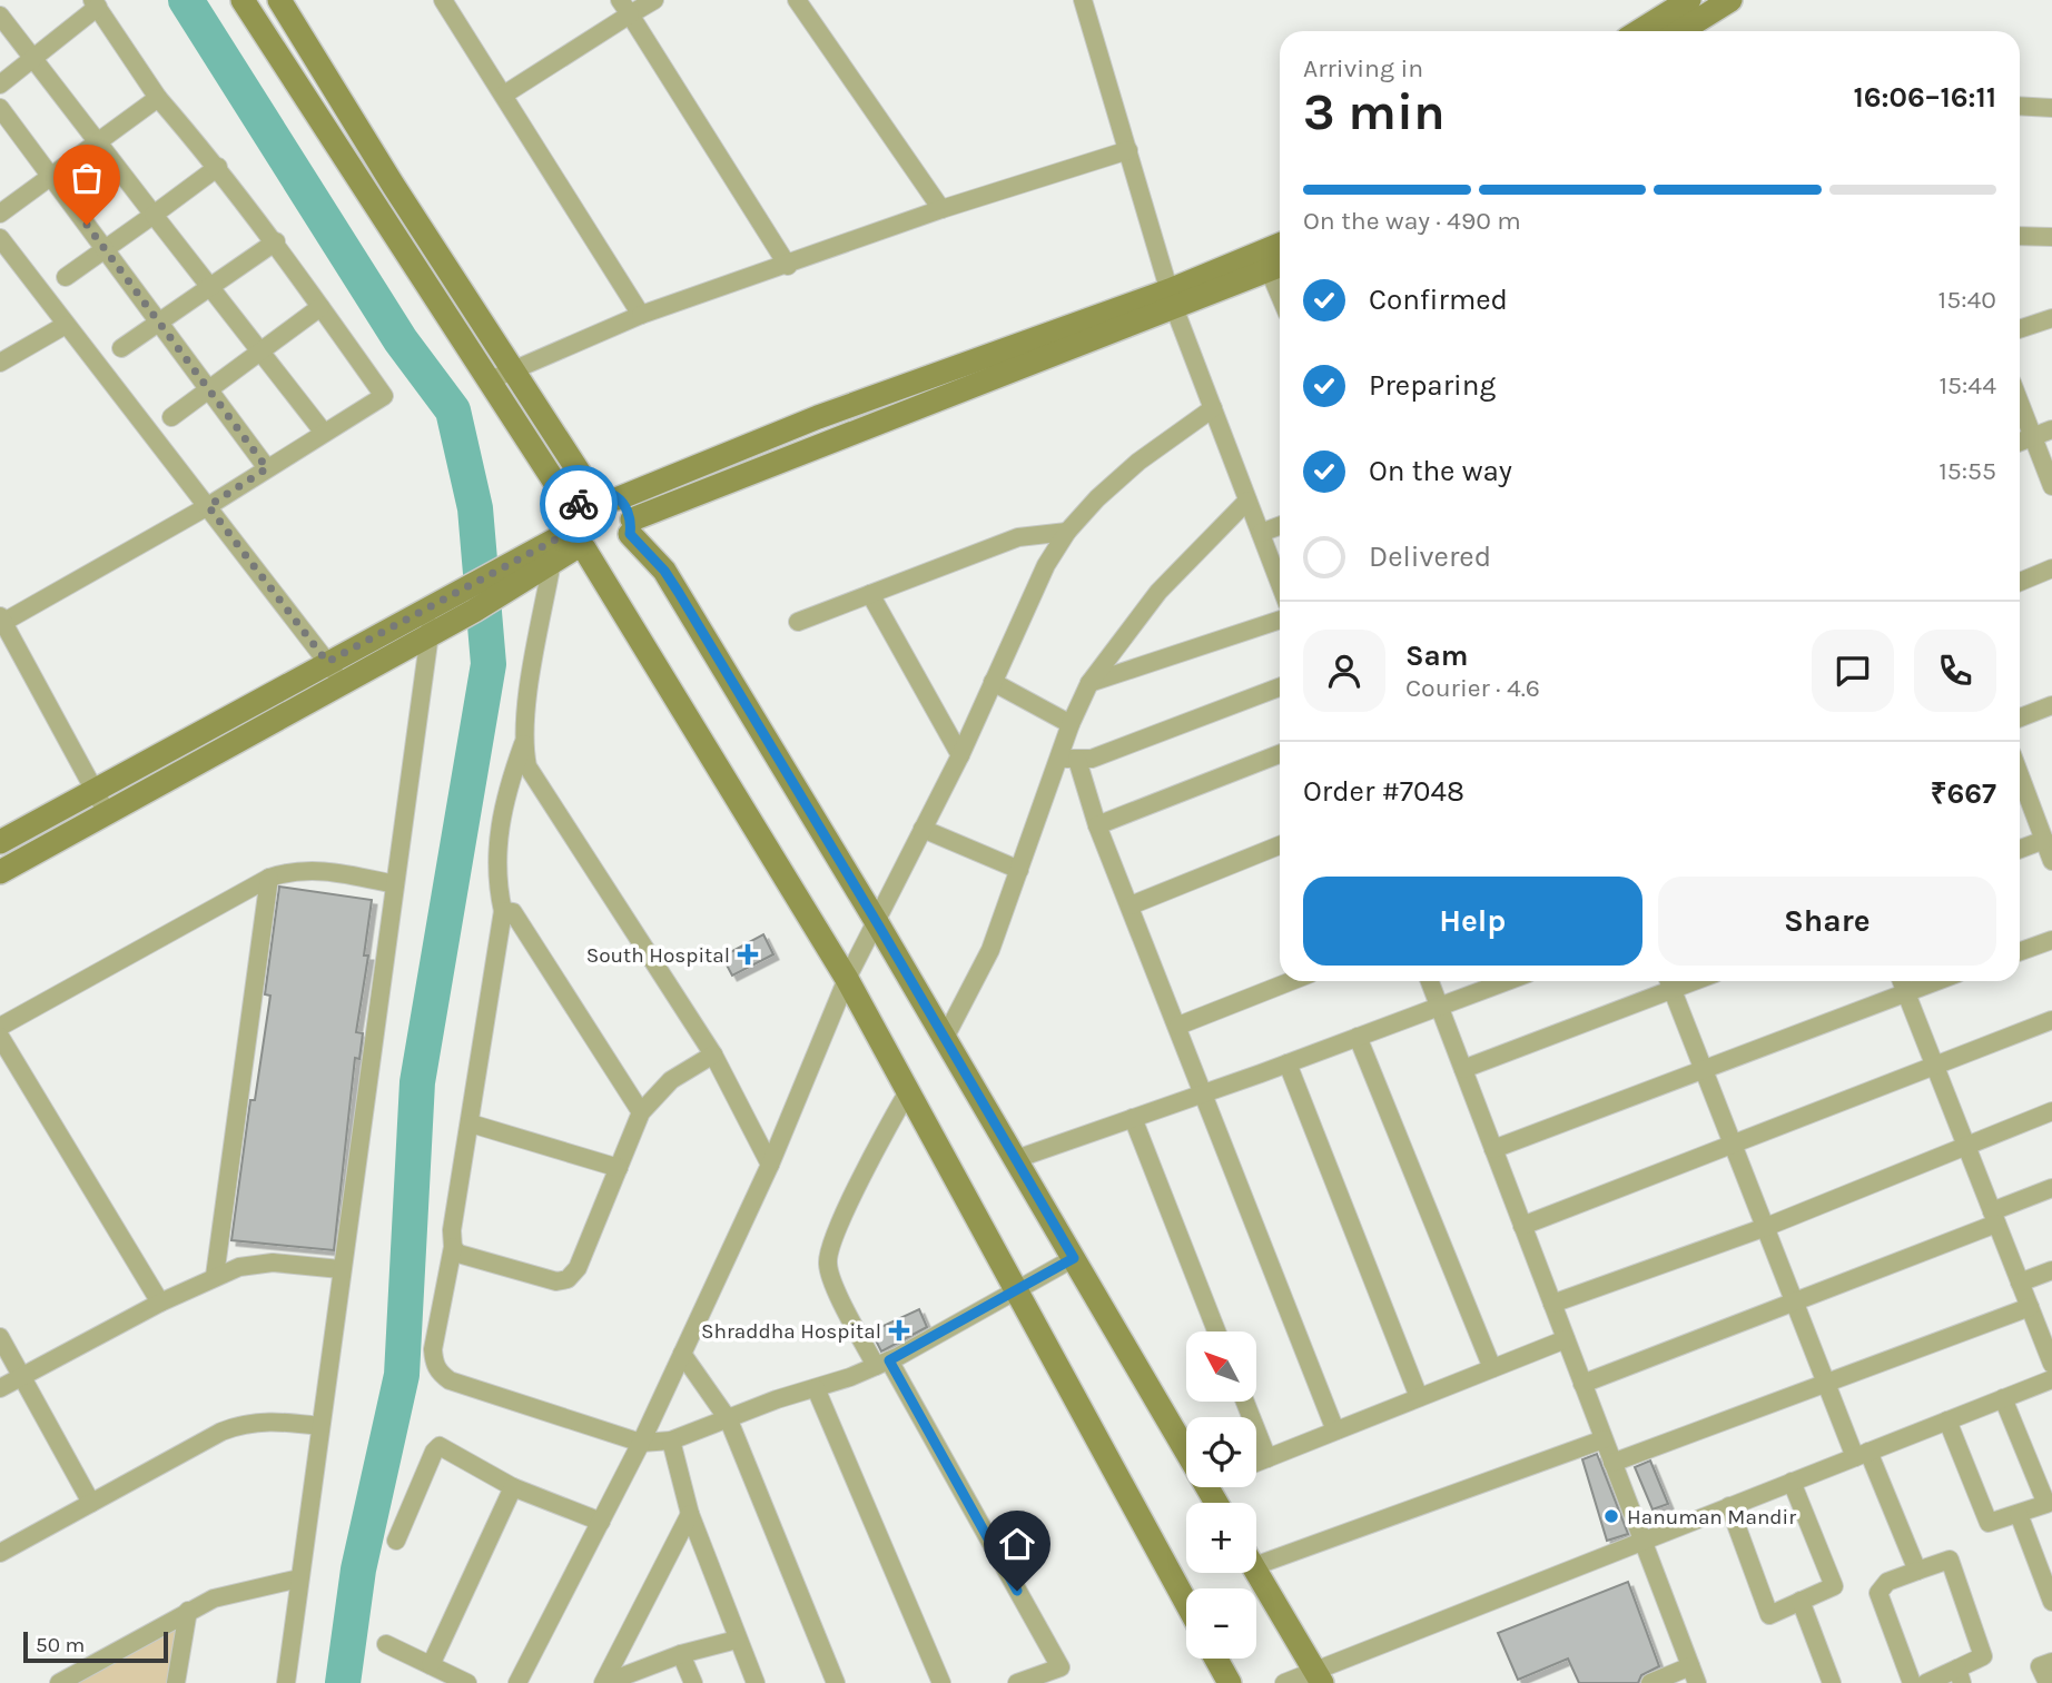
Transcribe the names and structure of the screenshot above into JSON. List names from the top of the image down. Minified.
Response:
{"places":{"health":["South Hospital","Shraddha Hospital"],"other":["Hanuman Mandir"]},"scale_bar":"50 m","north":"top left","page":{"heading":["3 min","Arriving in","16:06–16:11"],"panel":["Sam","Courier · 4.6","Order #7048","₹667"],"bar":"On the way · 490 m","list":[["Confirmed","15:40"],["Preparing","15:44"],["On the way","15:55"],"Delivered"],"buttons":["Help","Share"],"map_buttons":["+","−"],"scale":"50 m"}}
